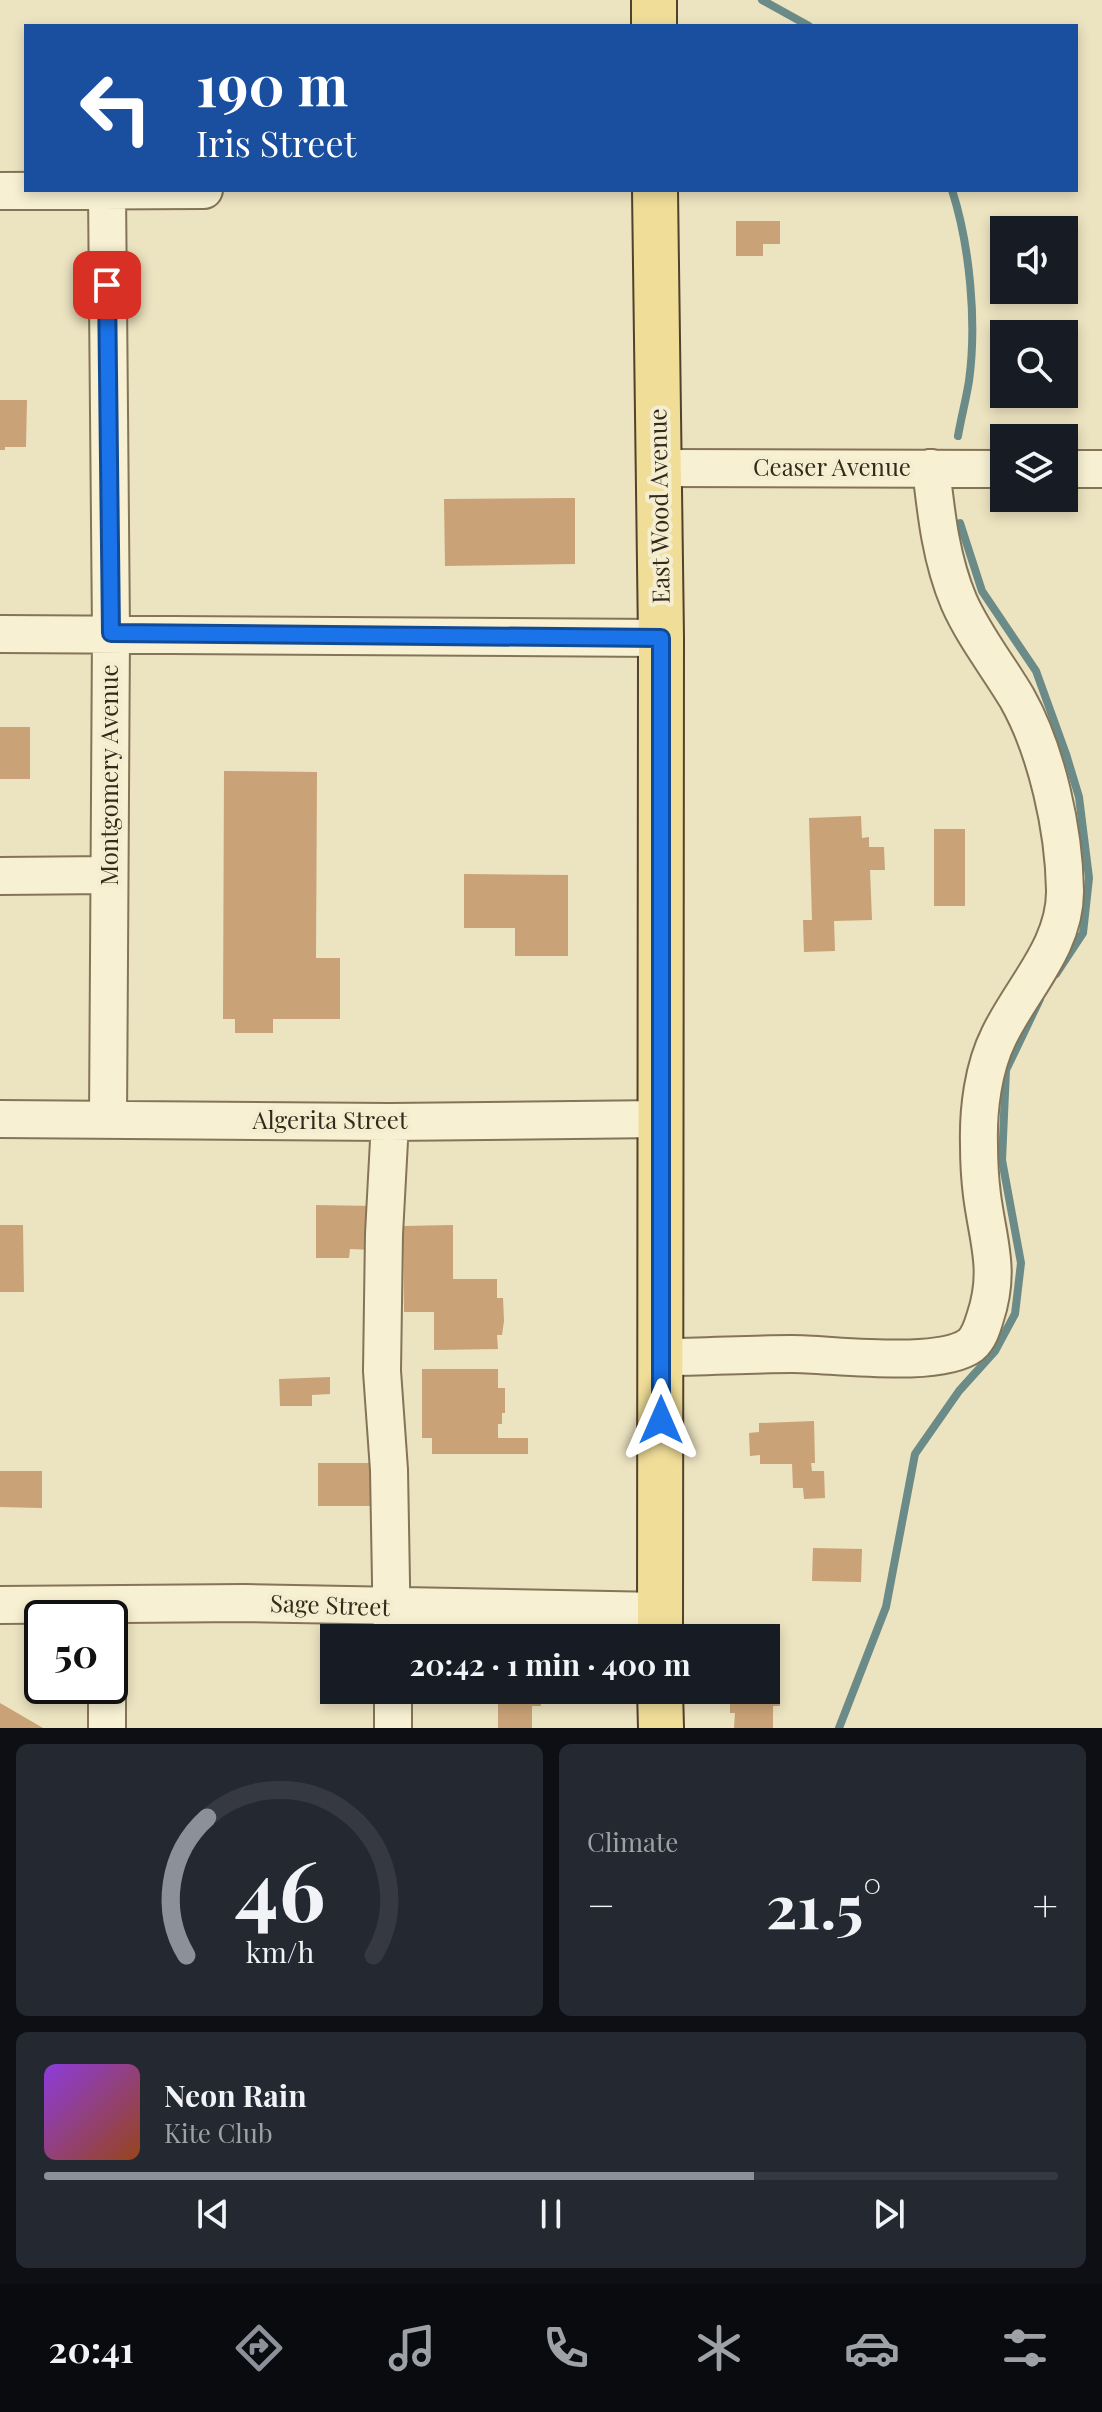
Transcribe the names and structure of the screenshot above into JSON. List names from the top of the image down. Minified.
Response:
{"streets":{"main road":["East Wood Avenue"],"street":["Ceaser Avenue","Montgomery Avenue","Algerita Street","Sage Street"]},"crossings":[["Ceaser Avenue","East Wood Avenue"],["East Wood Avenue","Algerita Street"],["Montgomery Avenue","Algerita Street"]],"page":{"turn":["190 m","Iris Street"],"limit":"50","trip":"20:42 · 1 min · 400 m","tile":"Climate","heat":["−","21.5°","+"],"song":["Neon Rain","Kite Club"],"tabs":"20:41","gauge":["46","km/h"]}}
